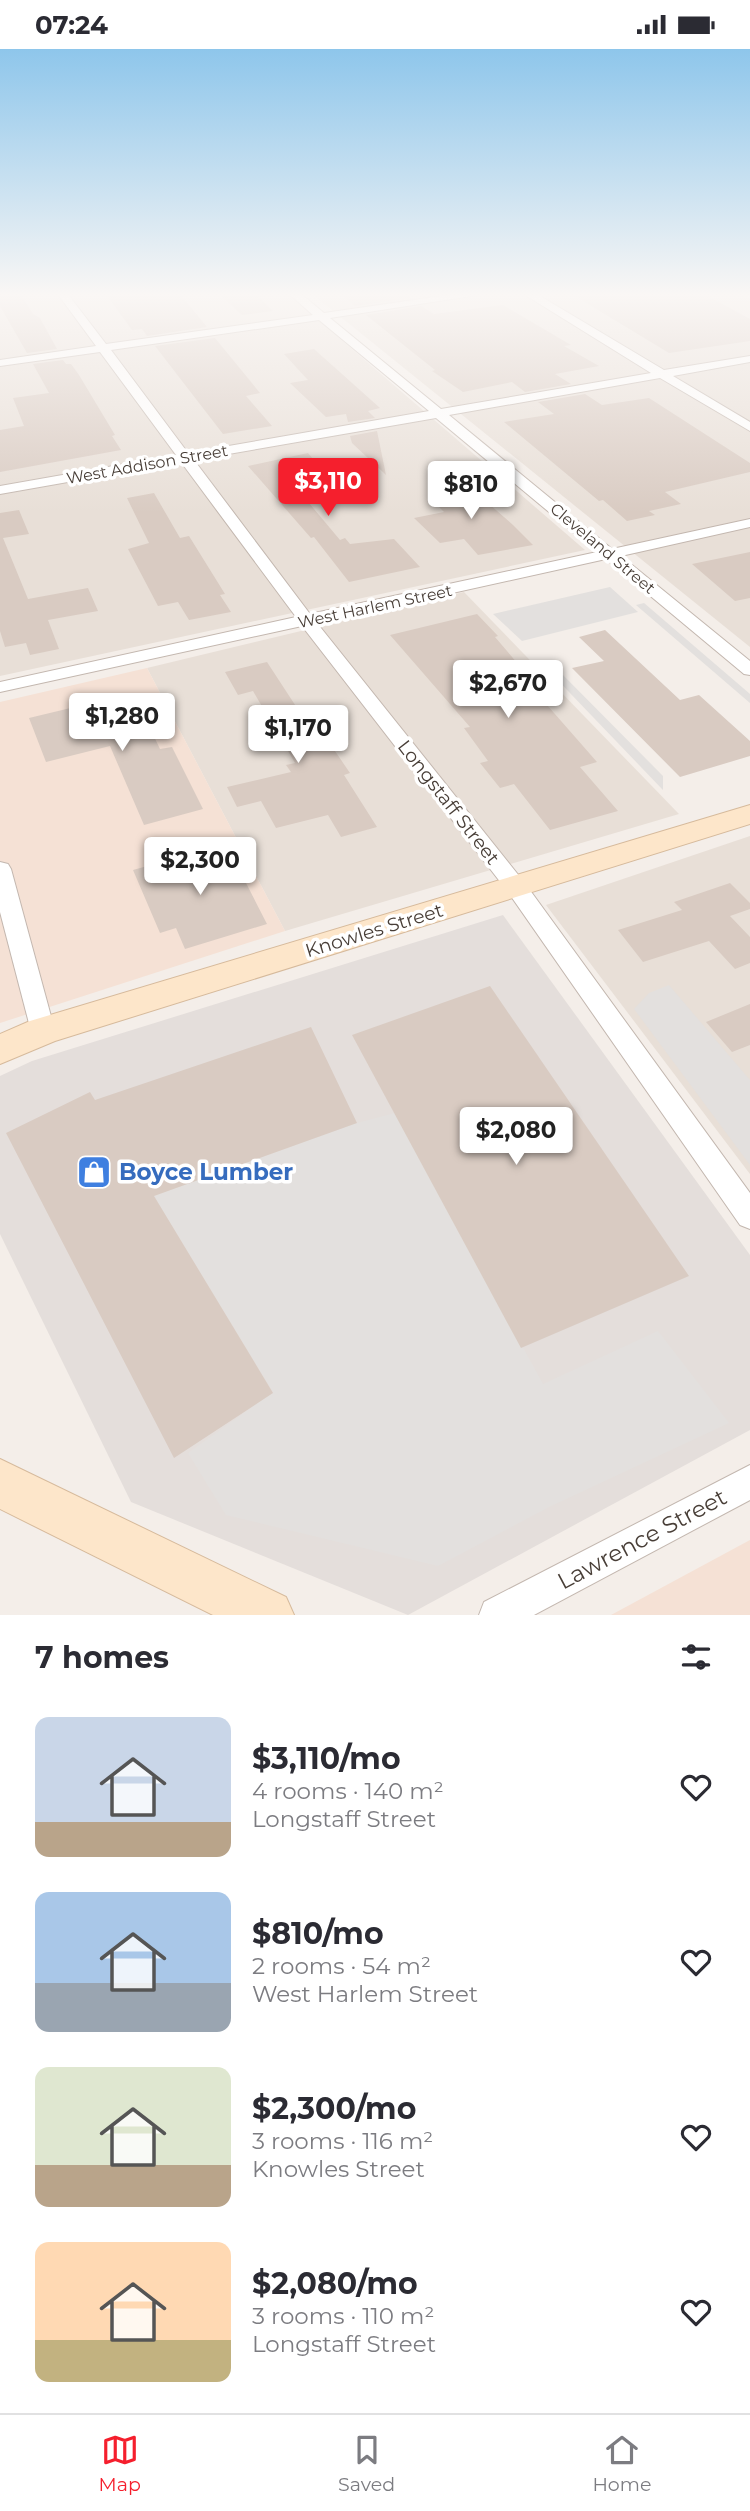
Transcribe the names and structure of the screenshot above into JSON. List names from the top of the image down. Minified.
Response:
{"streets":{"street":["West Addison Street","Cleveland Street","West Harlem Street","Longstaff Street","Knowles Street","Lawrence Street"]},"crossings":[["West Addison Street","Cleveland Street"],["West Addison Street","Longstaff Street"],["Cleveland Street","West Harlem Street"],["West Harlem Street","Longstaff Street"],["Longstaff Street","Knowles Street"]],"places":{"shop":["Boyce Lumber"]},"page":{"status":"07:24","price":["$3,110","$810","$2,670","$1,280","$1,170","$2,300","$2,080"],"heading":"7 homes","list":[{"name":"$3,110/mo","note":"4 rooms · 140 m² · Longstaff Street"},{"name":"$810/mo","note":"2 rooms · 54 m² · West Harlem Street"},{"name":"$2,300/mo","note":"3 rooms · 116 m² · Knowles Street"},{"name":"$2,080/mo","note":"3 rooms · 110 m² · Longstaff Street"}],"tabs":["Map","Saved","Home"]}}
